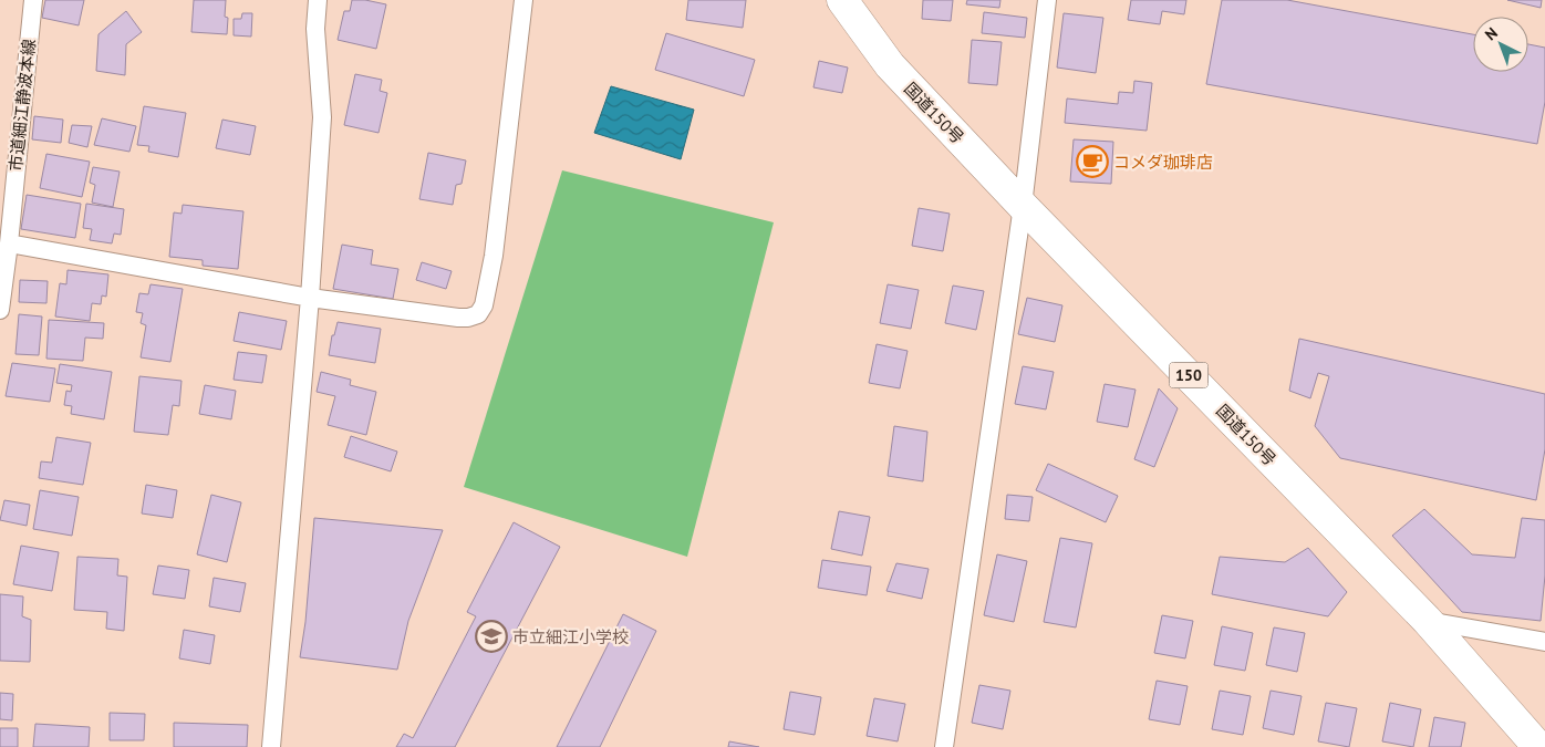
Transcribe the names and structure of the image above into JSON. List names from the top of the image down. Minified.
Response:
{"streets":{"highway":["国道150号","150"],"street":["市道細江静波本線"]},"places":{"cafe":["コメダ珈琲店"],"school or university":["市立細江小学校"]},"north":"top left"}
